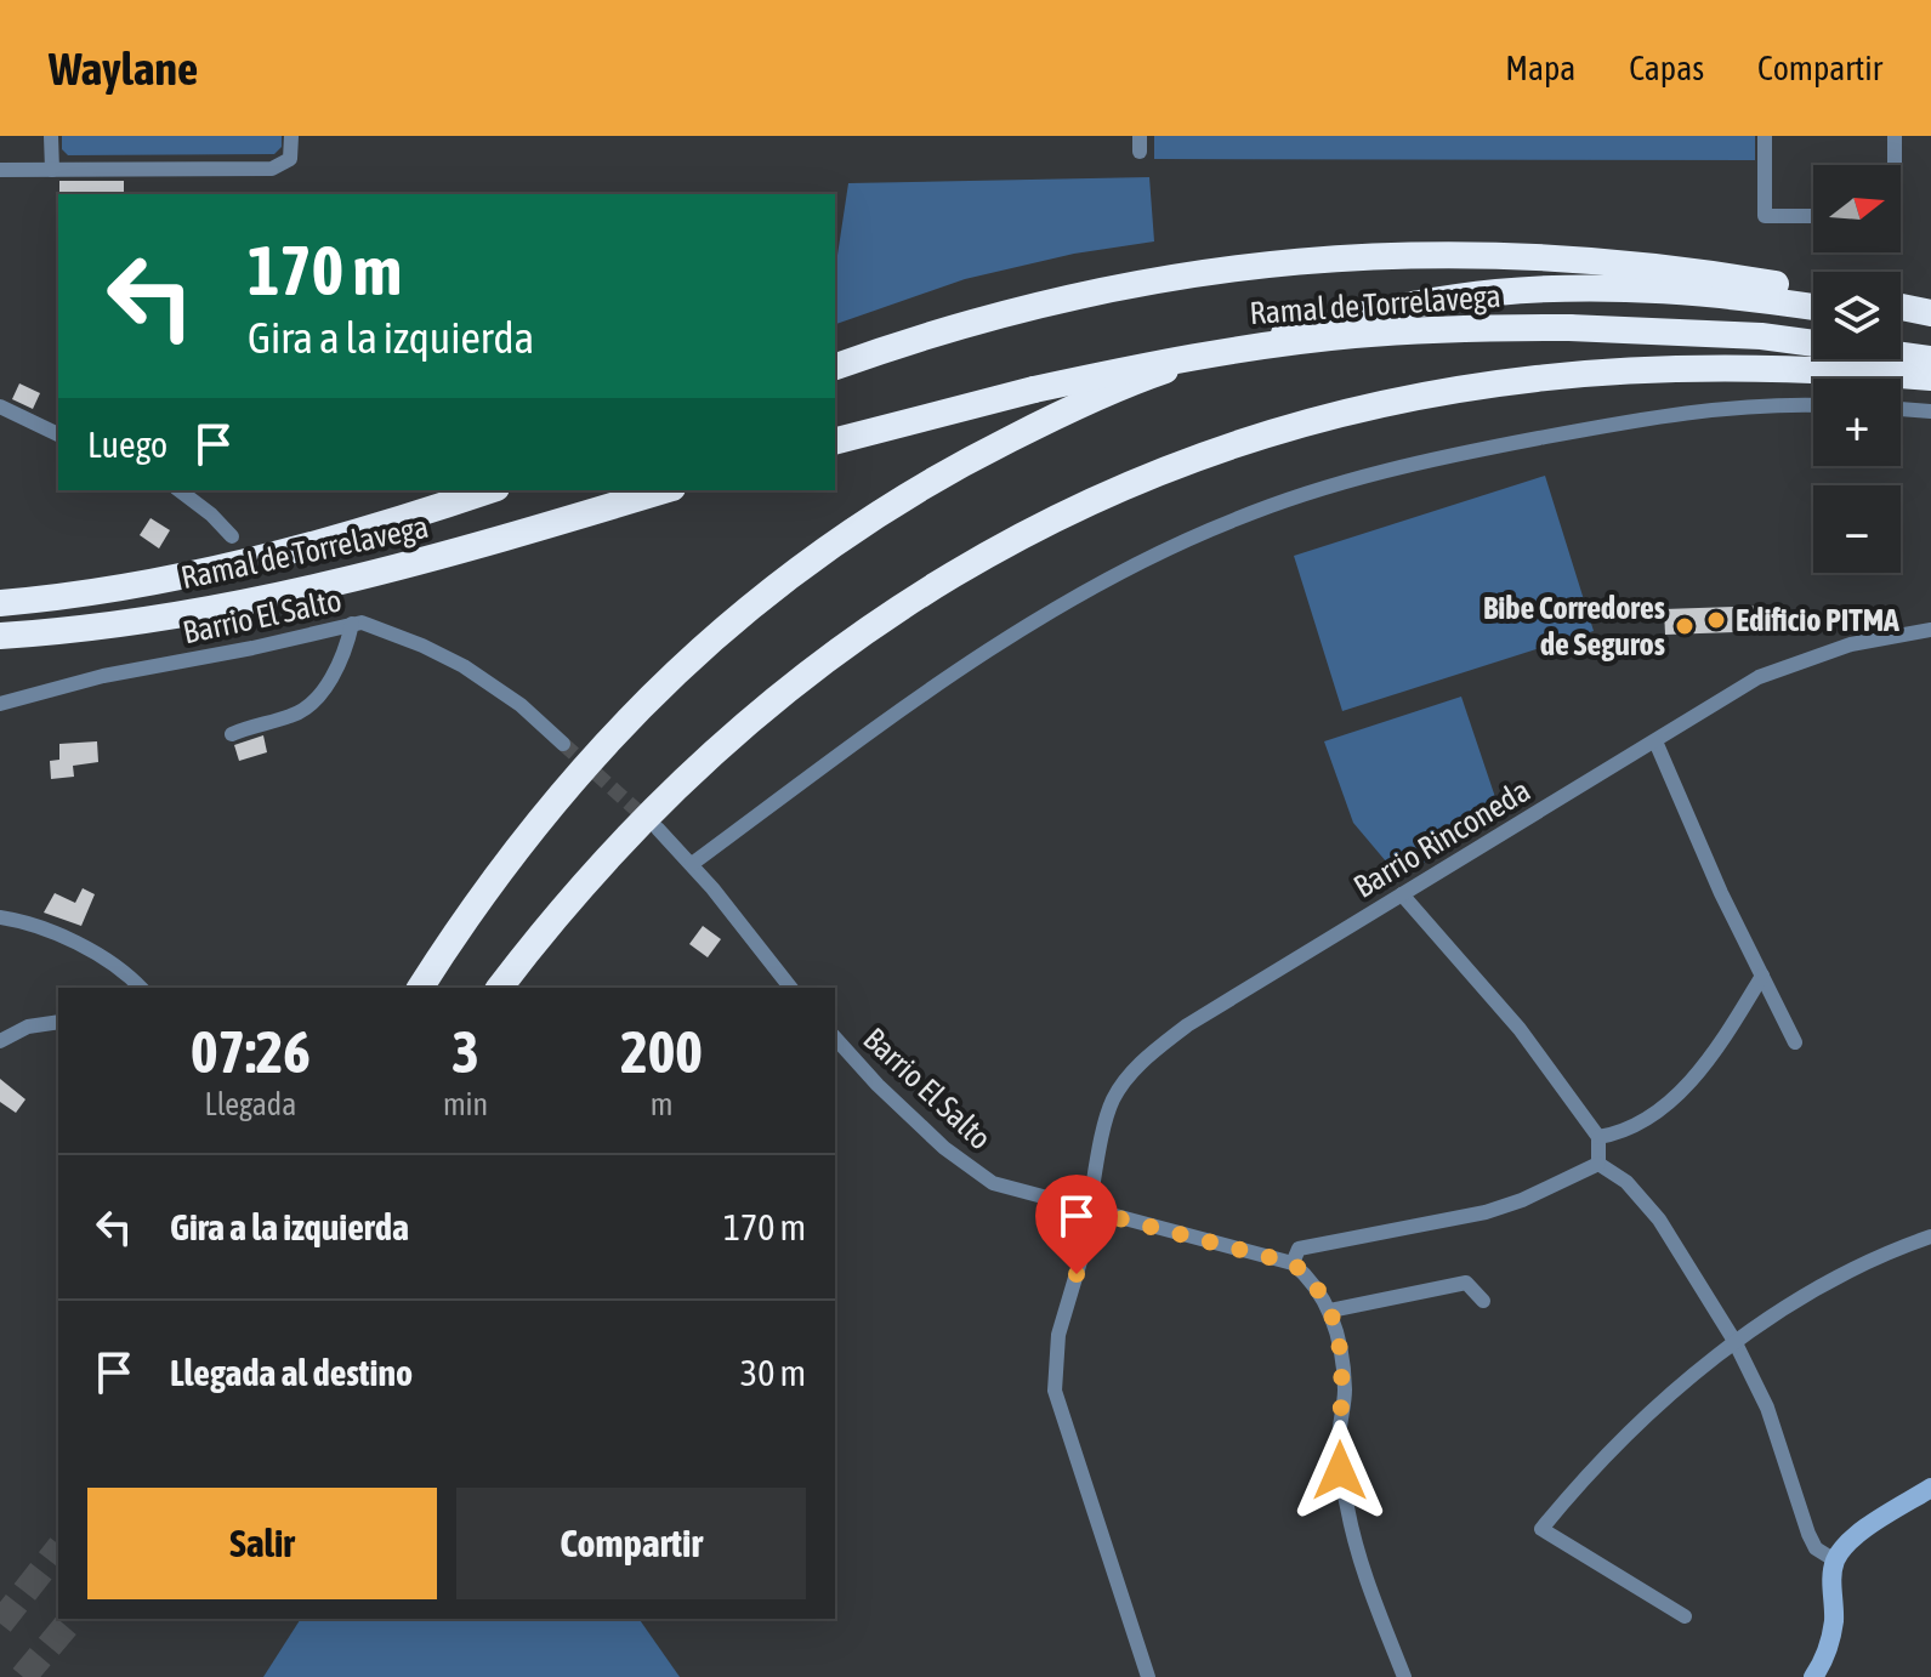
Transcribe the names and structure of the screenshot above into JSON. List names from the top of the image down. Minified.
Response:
{"streets":{"highway":["Ramal de Torrelavega"],"street":["Barrio El Salto","Barrio Rinconeda"]},"crossings":[["Barrio El Salto","Barrio Rinconeda"]],"places":["Edificio PITMA","Bibe Corredores de Seguros"],"north":"right","page":{"header":"Waylane","nav":["Mapa","Capas","Compartir"],"map_buttons":["+","−"],"turn":["170 m","Gira a la izquierda"],"then":"Luego","eta":["07:26","Llegada","3","min","200","m"],"list":[{"name":"Gira a la izquierda","value":"170 m"},{"name":"Llegada al destino","value":"30 m"}],"buttons":["Salir","Compartir"]}}
